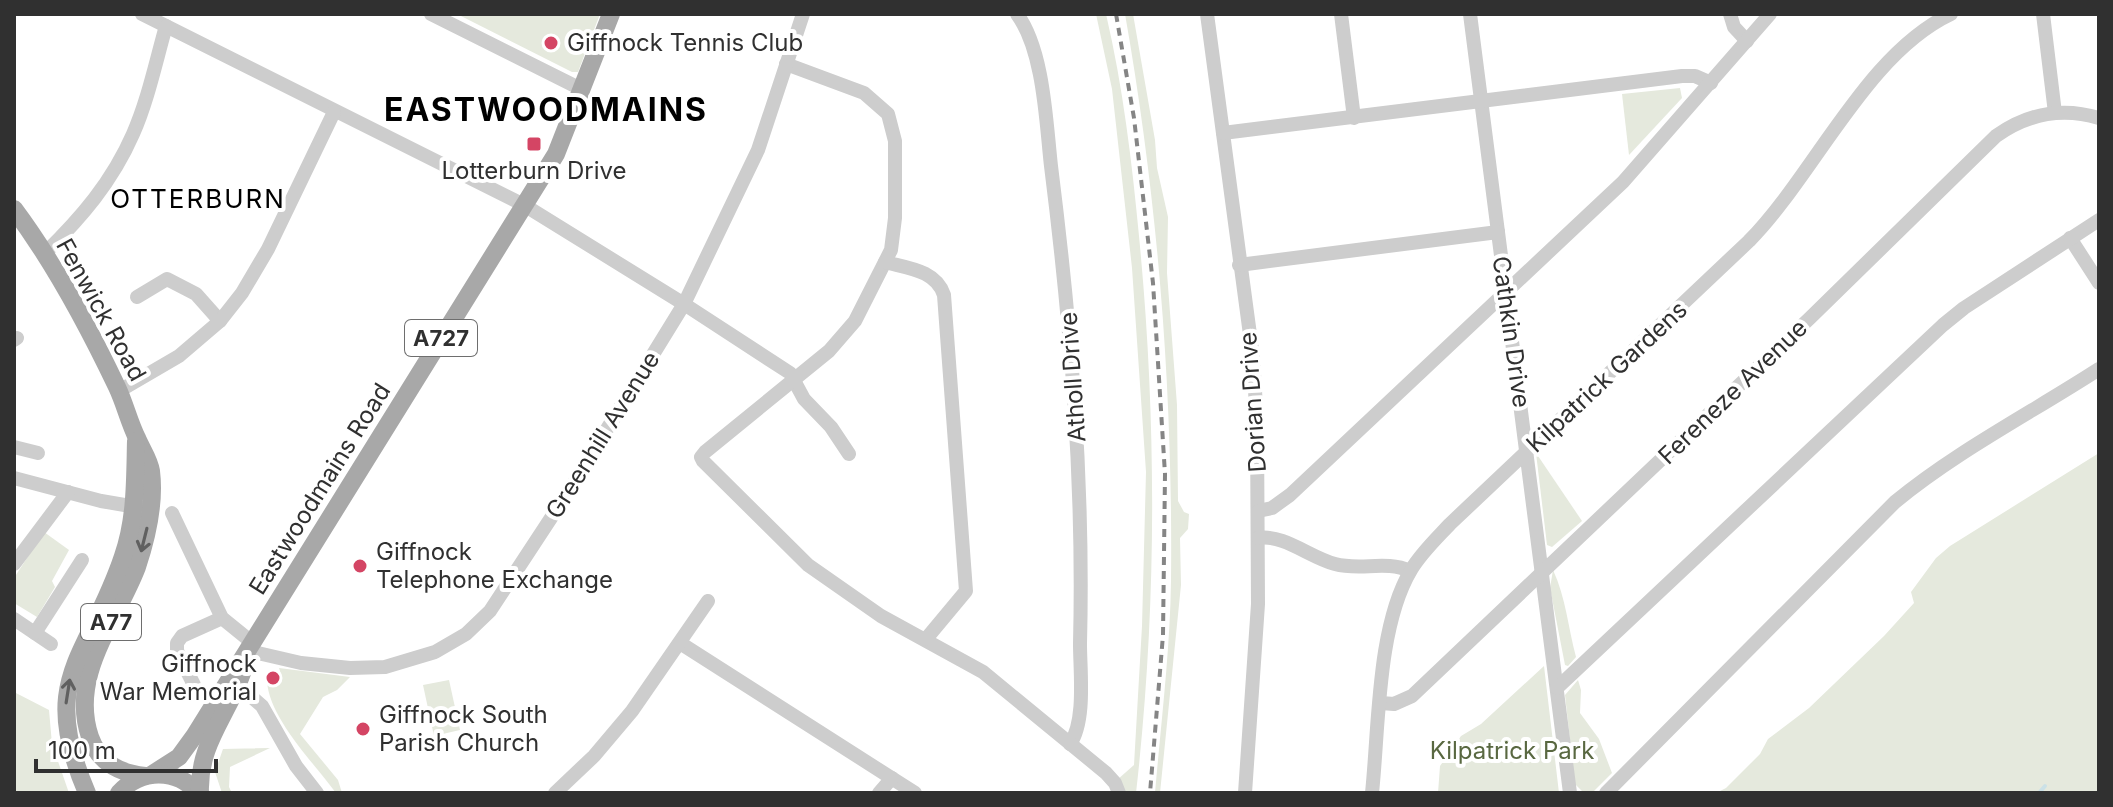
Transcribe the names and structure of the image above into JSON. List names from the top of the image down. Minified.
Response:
{"streets":{"main road":["Fenwick Road","A727","Eastwoodmains Road","A77"],"street":["Cathkin Drive","Atholl Drive","Kilpatrick Gardens","Fereneze Avenue","Dorian Drive","Greenhill Avenue"]},"crossings":[["Fenwick Road","Eastwoodmains Road"],["Cathkin Drive","Kilpatrick Gardens"],["Cathkin Drive","Fereneze Avenue"],["Kilpatrick Gardens","Fereneze Avenue"],["Greenhill Avenue","Eastwoodmains Road"]],"districts":["EASTWOODMAINS","OTTERBURN"],"parks":["Kilpatrick Park"],"places":{"other":["Giffnock Tennis Club","Giffnock Telephone Exchange","Giffnock War Memorial","Giffnock South Parish Church"],"transit":["Lotterburn Drive"]},"scale_bar":"100 m"}
